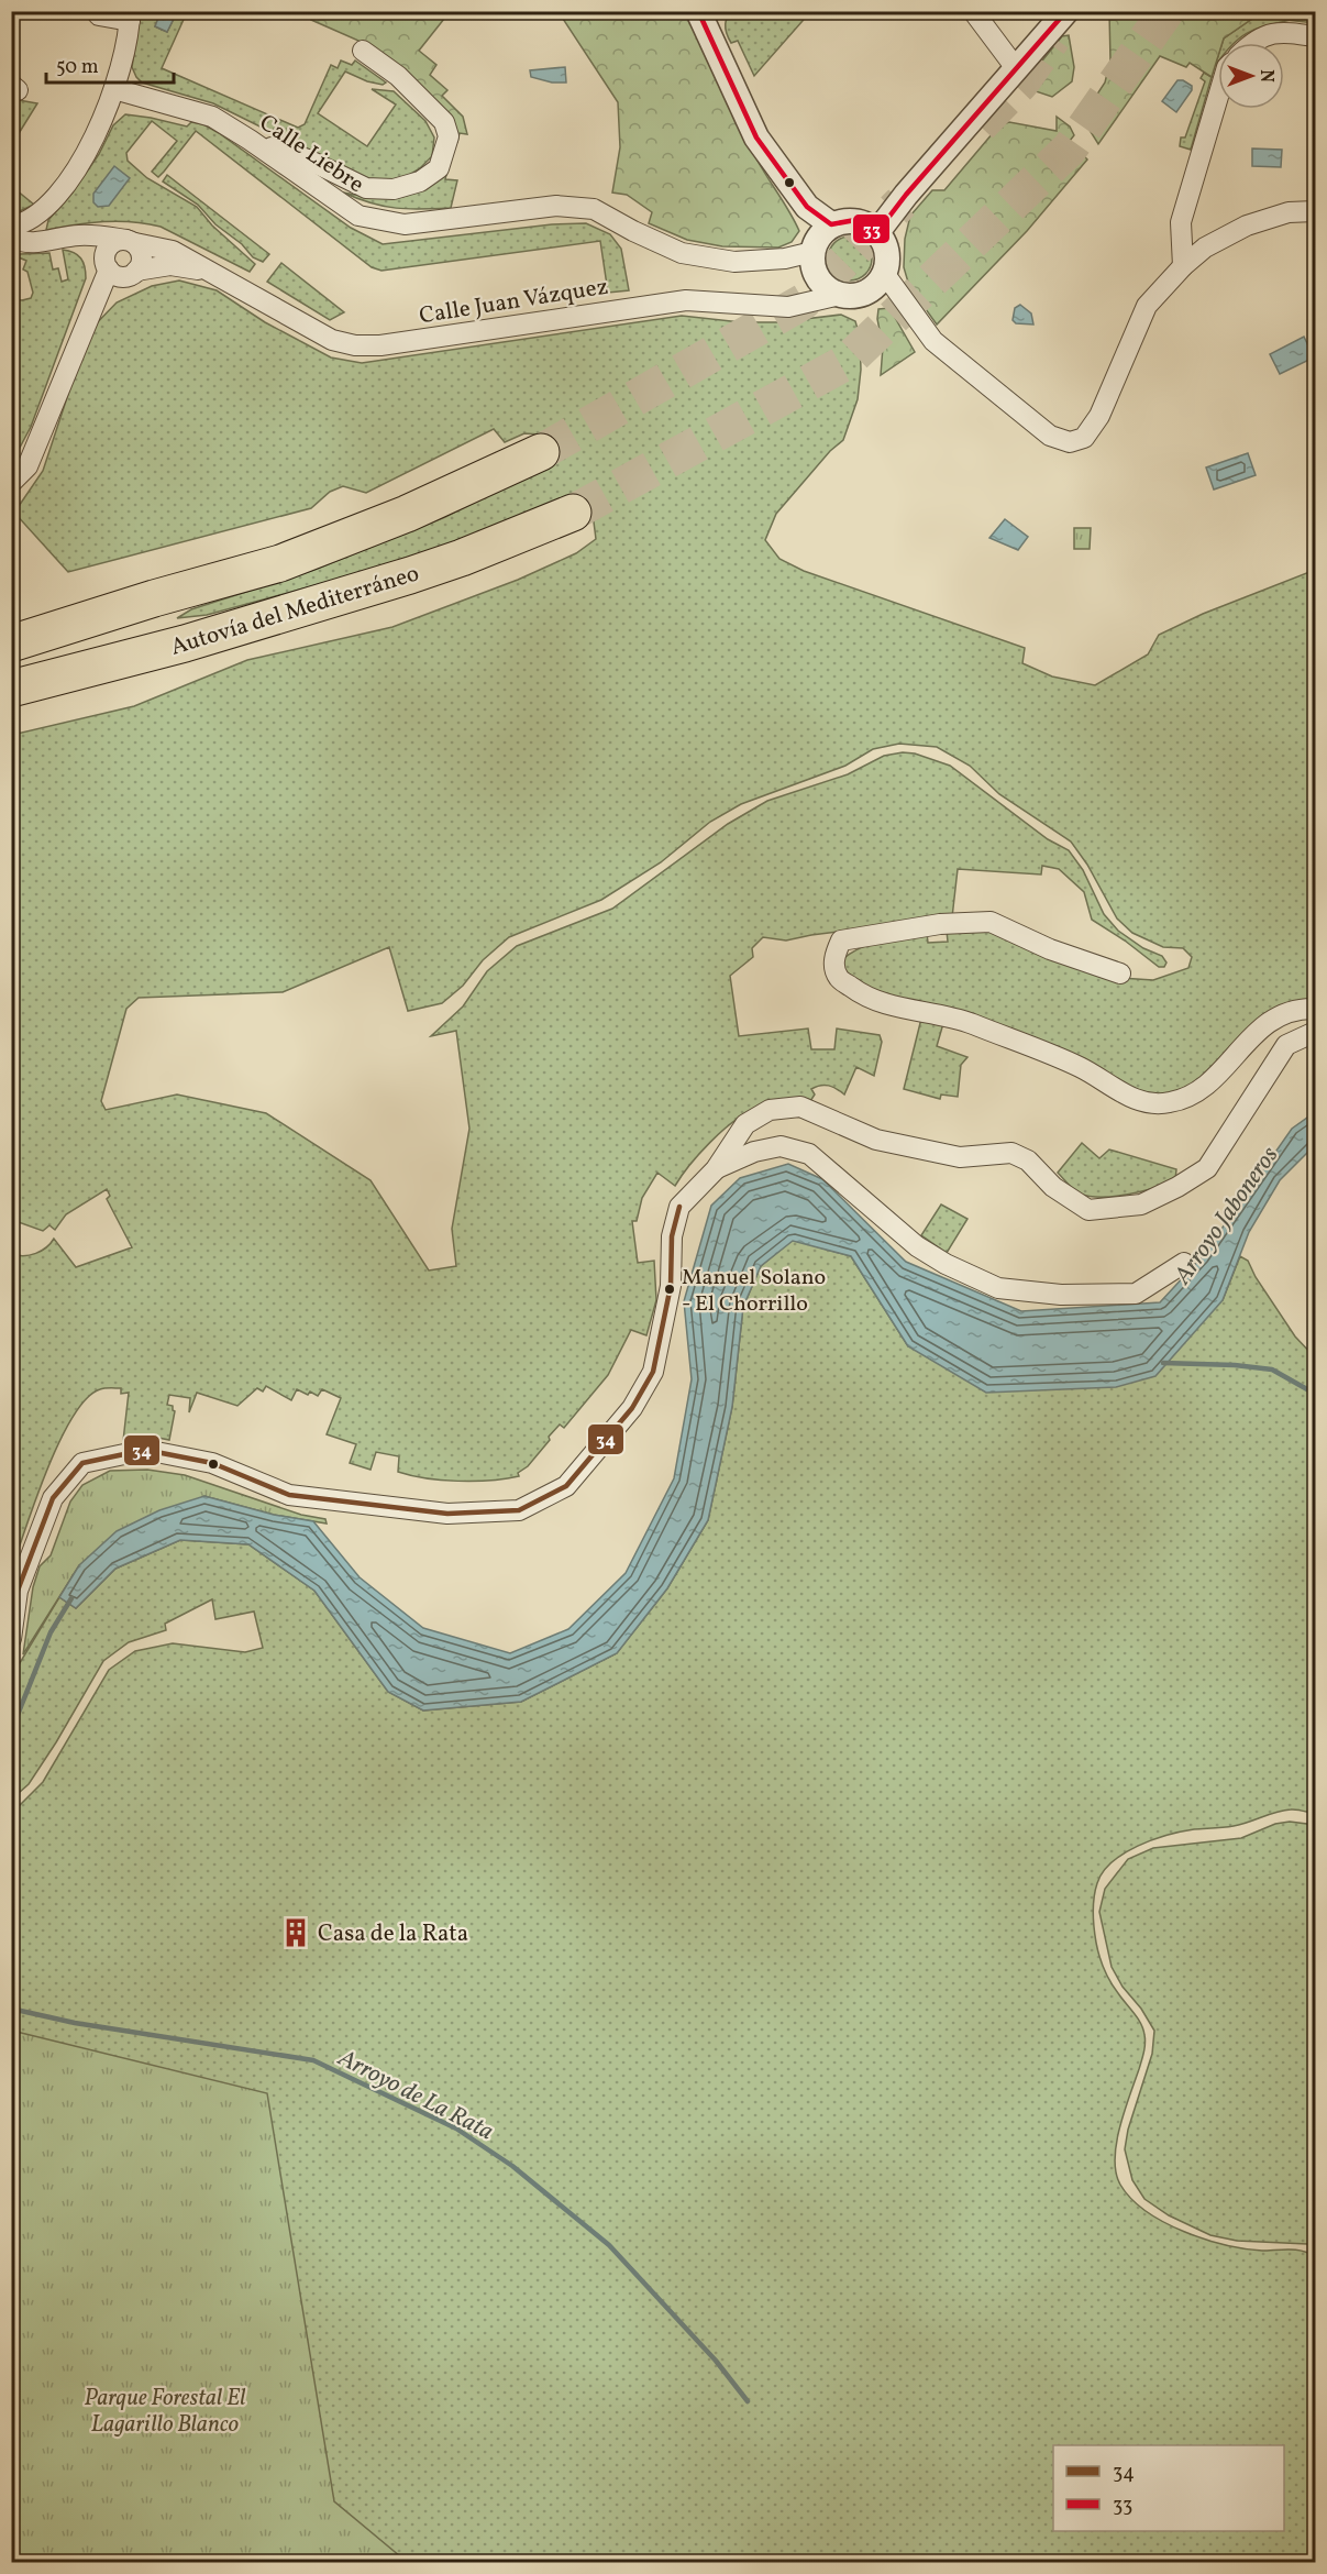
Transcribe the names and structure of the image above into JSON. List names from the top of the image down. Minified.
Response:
{"streets":{"highway":["Autovía del Mediterráneo"],"street":["Calle Liebre","Calle Juan Vázquez"]},"crossings":[["Calle Liebre","Calle Juan Vázquez"]],"water":["Arroyo Jaboneros","Arroyo de La Rata"],"parks":["Parque Forestal El Lagarillo Blanco"],"places":{"other":["Manuel Solano - El Chorrillo"],"building":["Casa de la Rata"]},"lines":["transit line 33","transit line 34"],"legend":["34","33"],"scale_bar":"50 m","north":"right"}
